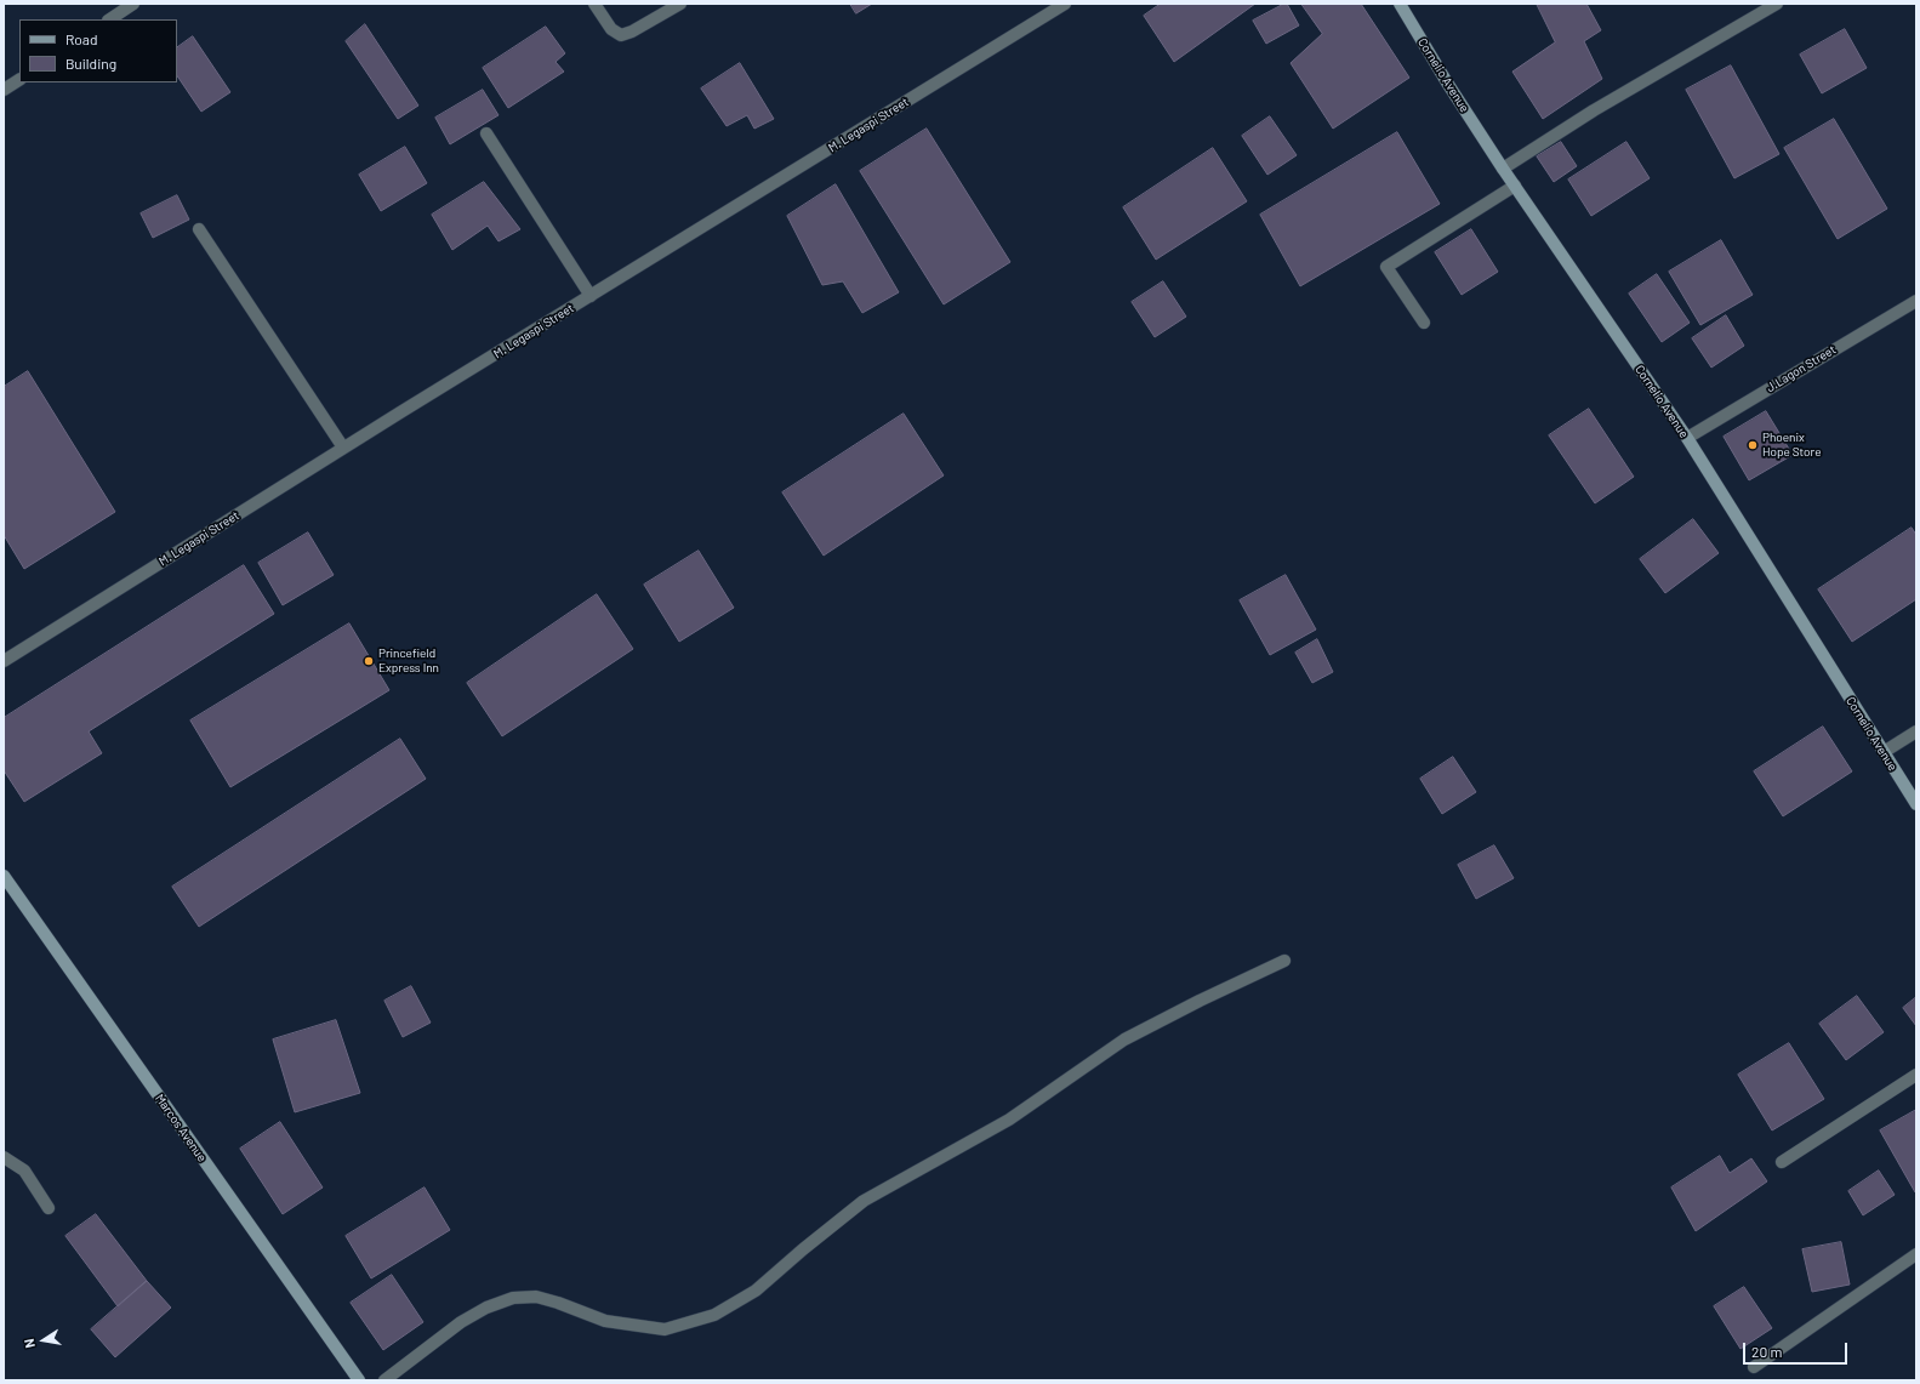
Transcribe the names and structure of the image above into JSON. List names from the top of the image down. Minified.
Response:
{"streets":{"street":["Cornelio Avenue","M. Legaspi Street","J.Lagon Street","Marcos Avenue"]},"crossings":[["Cornelio Avenue","J.Lagon Street"]],"places":["Phoenix Hope Store","Princefield Express Inn"],"legend":["Road","Building"],"scale_bar":"20 m","north":"left"}
